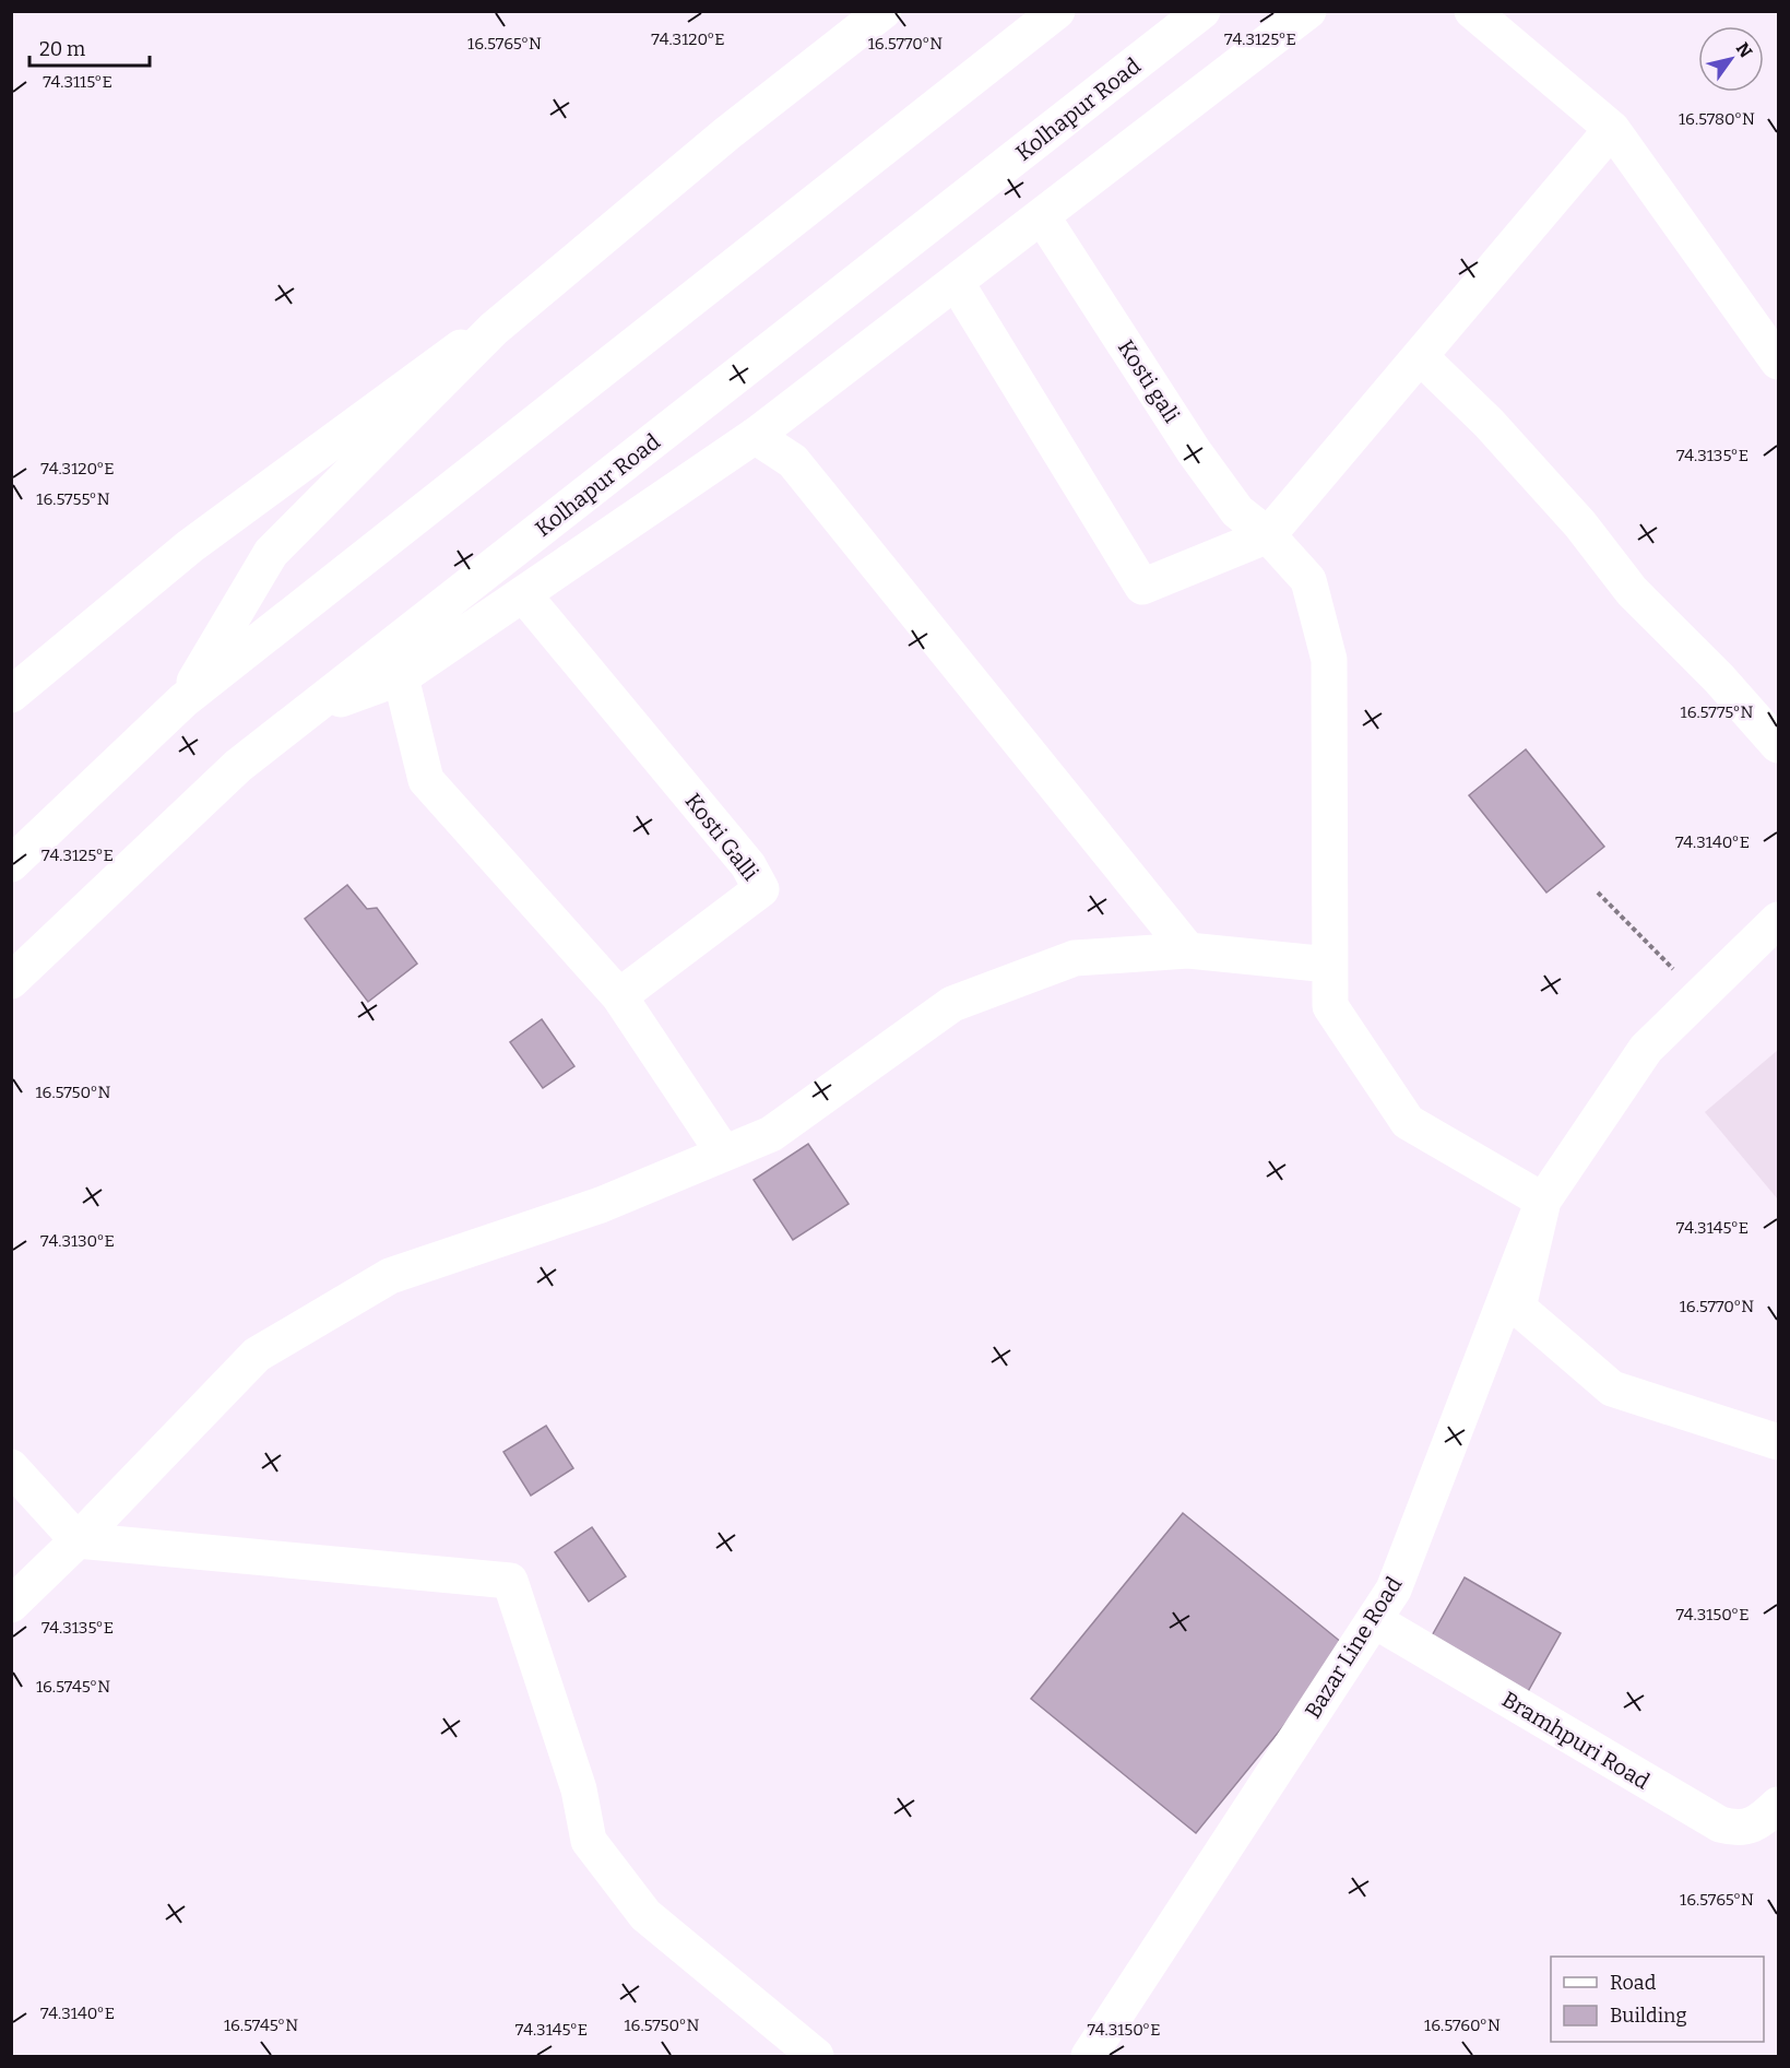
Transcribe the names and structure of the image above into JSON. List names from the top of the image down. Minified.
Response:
{"streets":{"main road":["Kolhapur Road","Kosti gali","Kosti Galli","Bazar Line Road","Bramhpuri Road"]},"crossings":[["Kosti gali","Bazar Line Road"],["Bazar Line Road","Bramhpuri Road"]],"legend":["Road","Building"],"scale_bar":"20 m","north":"top right","coordinates":["74.3125°E","74.3120°E","16.5765°N","16.5770°N","74.3115°E","16.5780°N","74.3135°E","16.5755°N","16.5775°N","74.3140°E","16.5750°N","74.3145°E","74.3130°E","74.3150°E","16.5745°N","16.5760°N"]}
